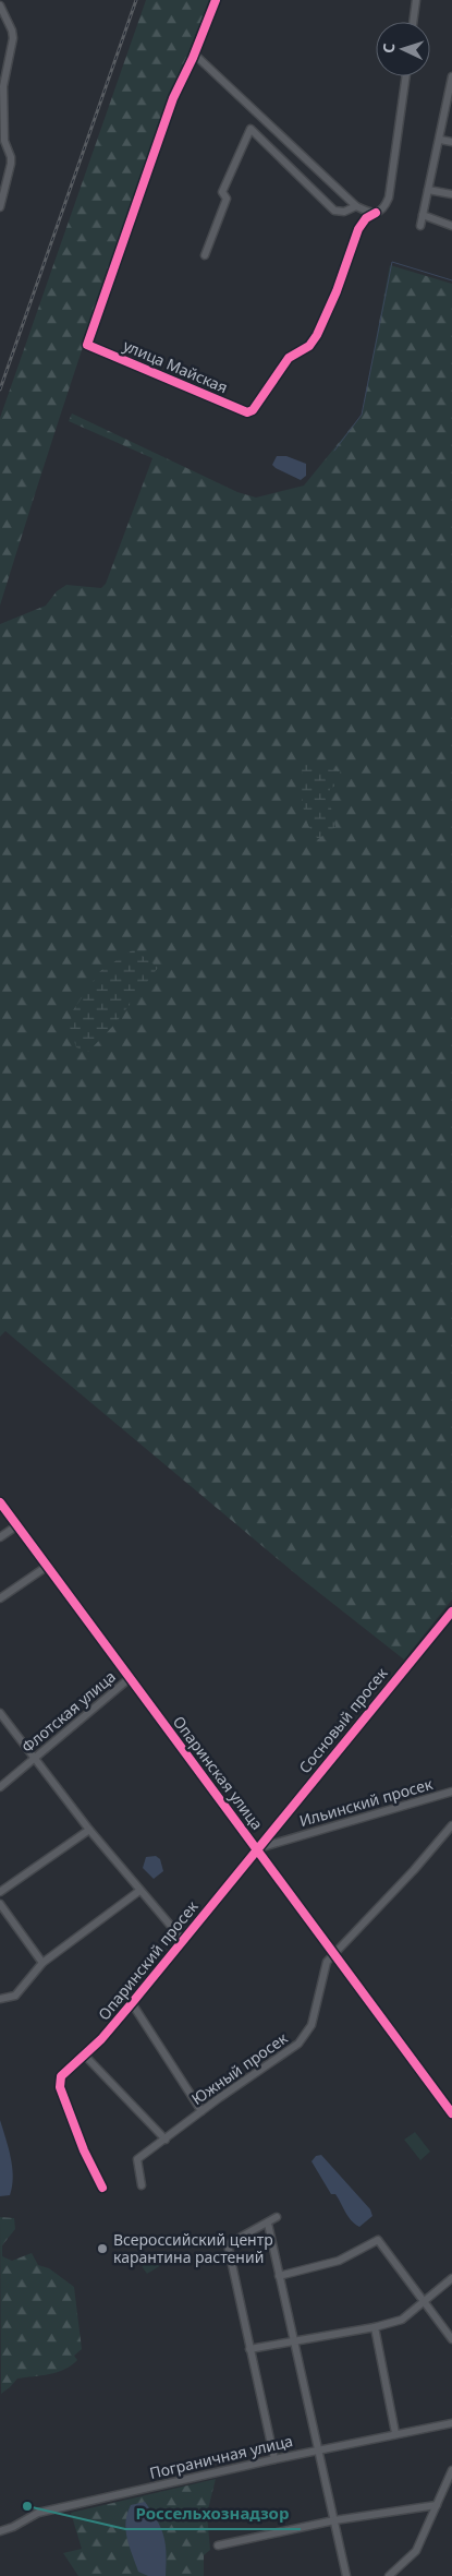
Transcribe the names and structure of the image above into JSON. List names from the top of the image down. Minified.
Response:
{"streets":{"street":["улица Майская","Флотская улица","Сосновый просек","Опаринская улица","Ильинский просек","Опаринский просек","Южный просек","Пограничная улица"]},"crossings":[["Флотская улица","Опаринская улица"],["Сосновый просек","Опаринская улица"],["Сосновый просек","Ильинский просек"],["Сосновый просек","Опаринский просек"],["Опаринская улица","Ильинский просек"],["Опаринская улица","Опаринский просек"],["Опаринская улица","Южный просек"],["Ильинский просек","Опаринский просек"]],"places":["Всероссийский центр карантина растений","Россельхознадзор"],"north":"left"}
